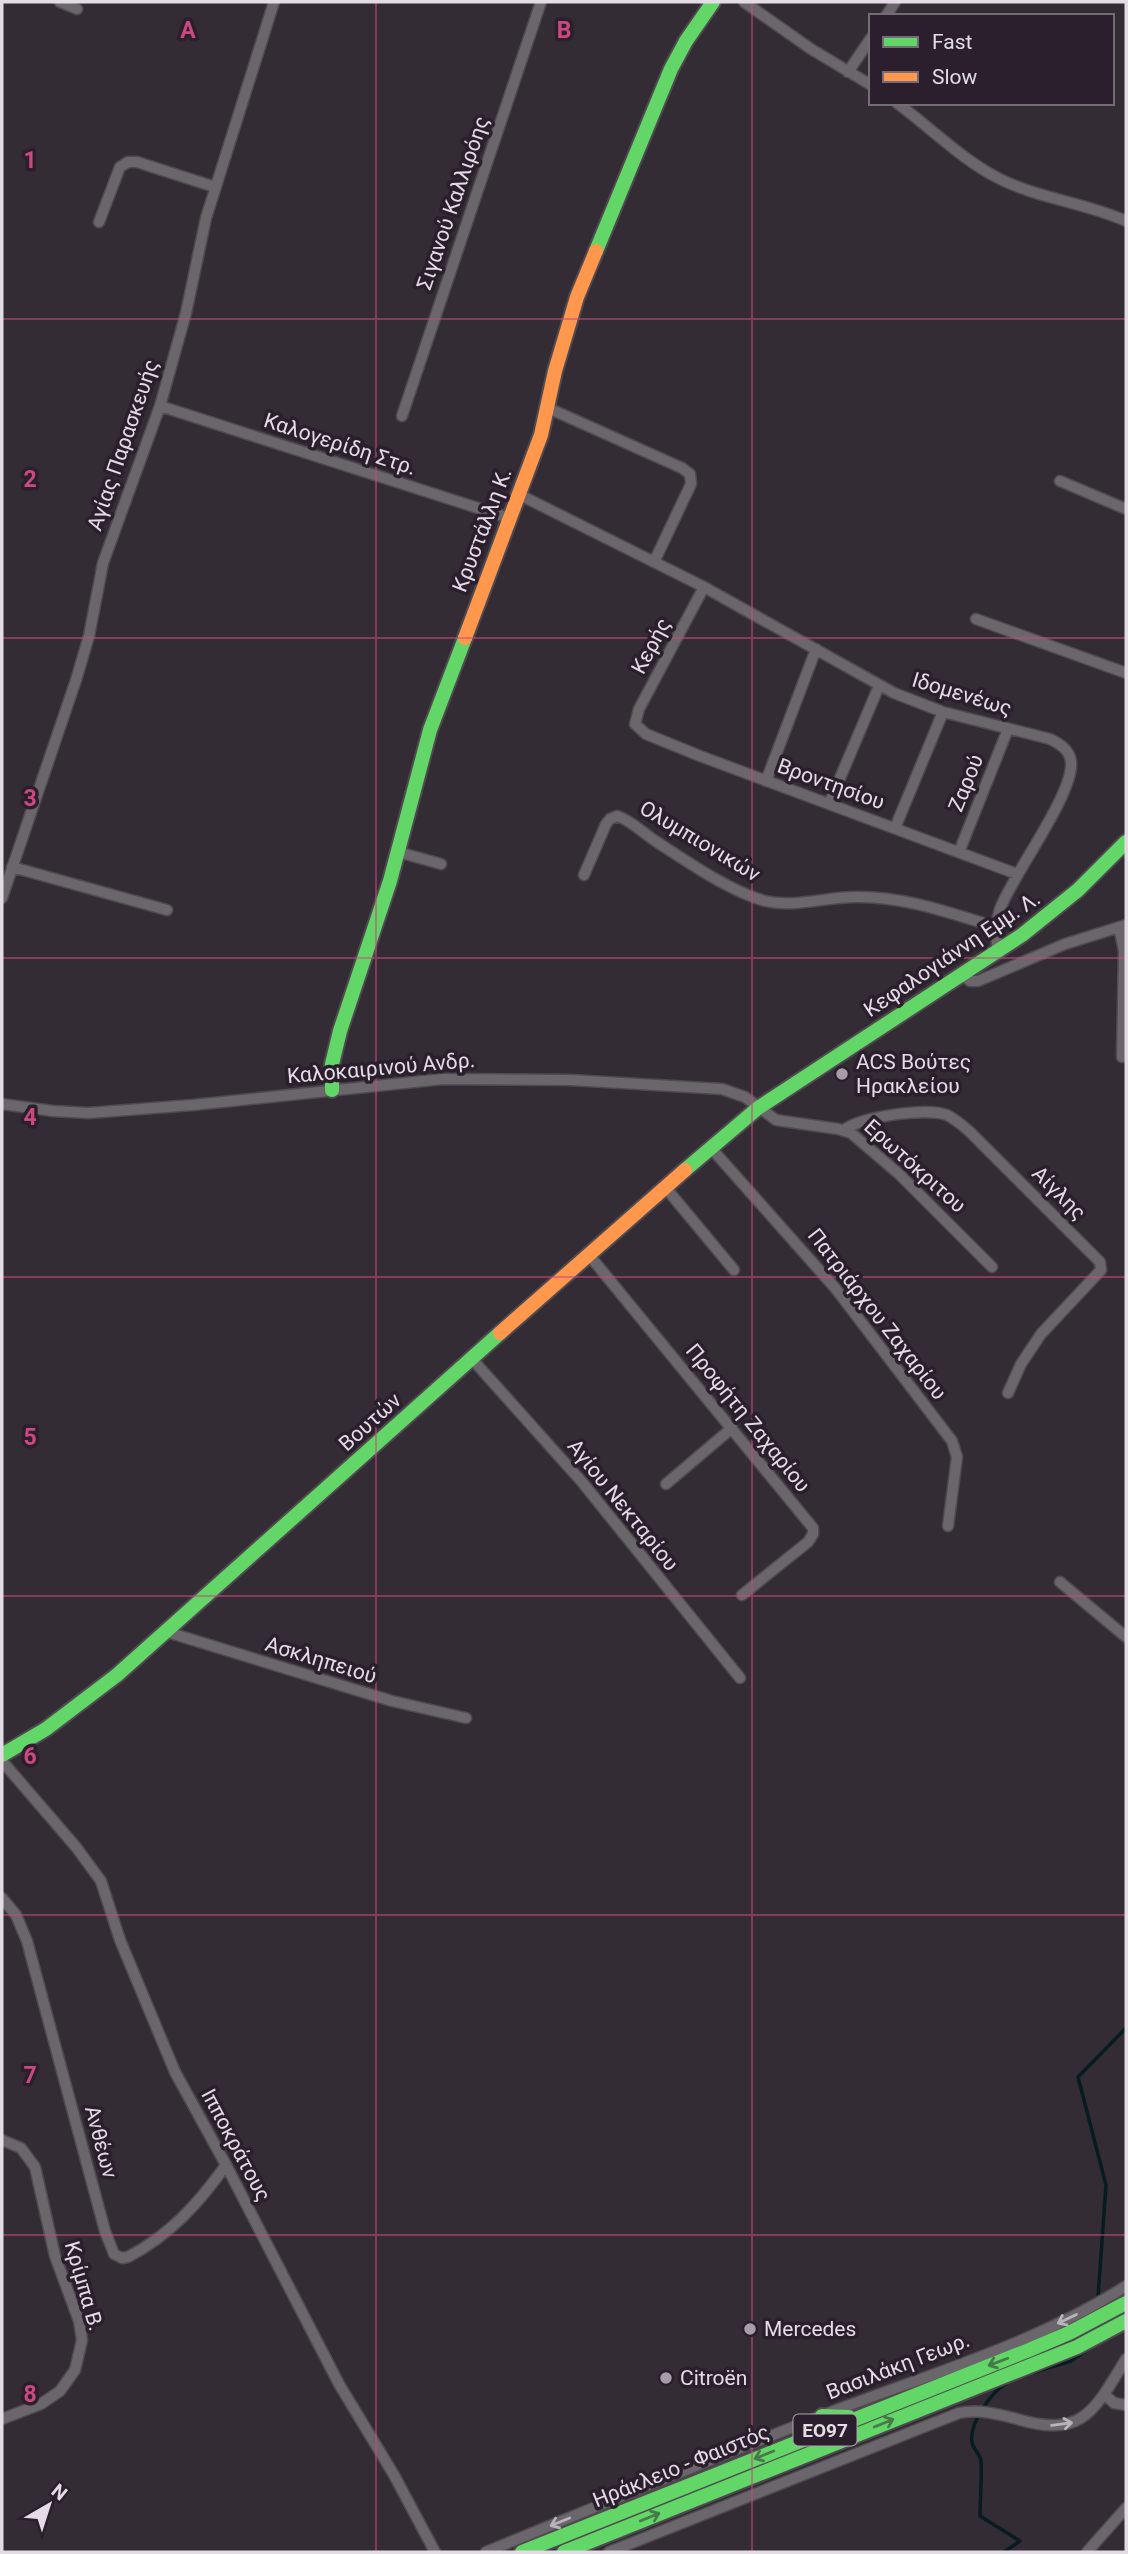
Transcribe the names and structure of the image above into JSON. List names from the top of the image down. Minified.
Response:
{"streets":{"main road":["Κρυστάλλη Κ.","Κεφαλογιάννη Εμμ. Λ.","Βουτών","ΕΟ97","Ηράκλειο - Φαιστός"],"street":["Σιγανού Καλλιρόης","Καλογερίδη Στρ.","Αγίας Παρασκευής","Κερής","Ιδομενέως","Ζαρού","Βροντησίου","Ολυμπιονικών","Καλοκαιρινού Ανδρ.","Ερωτόκριτου","Αίγλης","Πατριάρχου Ζαχαρίου","Προφήτη Ζαχαρίου","Αγίου Νεκταρίου","Ασκληπειού","Ανθέων","Ιπποκράτους","Κρίμπα Β.","Βασιλάκη Γεωρ."]},"crossings":[["Καλογερίδη Στρ.","Αγίας Παρασκευής"],["Καλογερίδη Στρ.","Κρυστάλλη Κ."],["Κρυστάλλη Κ.","Ιδομενέως"],["Κρυστάλλη Κ.","Καλοκαιρινού Ανδρ."],["Κερής","Ιδομενέως"],["Κερής","Βροντησίου"],["Ιδομενέως","Ζαρού"],["Ιδομενέως","Βροντησίου"],["Ιδομενέως","Ολυμπιονικών"],["Ιδομενέως","Κεφαλογιάννη Εμμ. Λ."],["Ζαρού","Βροντησίου"],["Κεφαλογιάννη Εμμ. Λ.","Καλοκαιρινού Ανδρ."],["Κεφαλογιάννη Εμμ. Λ.","Ερωτόκριτου"],["Κεφαλογιάννη Εμμ. Λ.","Βουτών"],["Καλοκαιρινού Ανδρ.","Ερωτόκριτου"],["Καλοκαιρινού Ανδρ.","Βουτών"],["Ερωτόκριτου","Αίγλης"],["Ερωτόκριτου","Βουτών"],["Πατριάρχου Ζαχαρίου","Βουτών"],["Προφήτη Ζαχαρίου","Βουτών"],["Βουτών","Αγίου Νεκταρίου"],["Βουτών","Ασκληπειού"],["Ανθέων","Ιπποκράτους"]],"places":["ACS Βούτες Ηρακλείου","Mercedes","Citroën"],"legend":["Fast","Slow"],"north":"top right","grid":{"columns":["A","B"],"rows":["1","2","3","4","5","6","7","8"]}}
